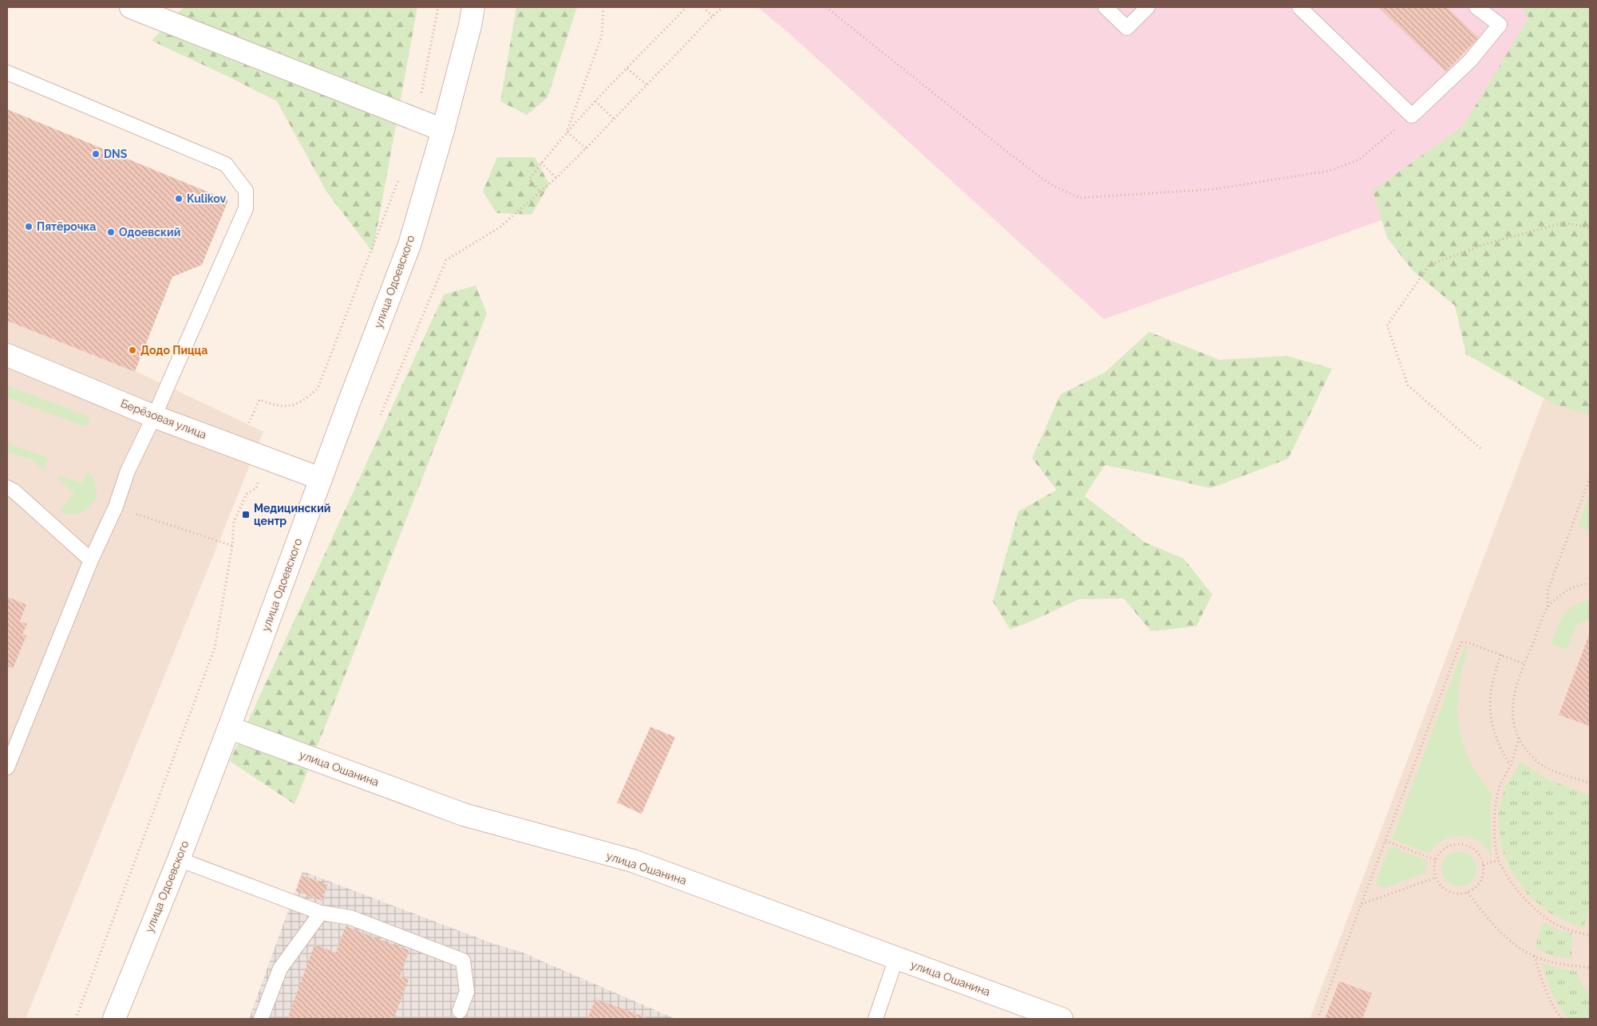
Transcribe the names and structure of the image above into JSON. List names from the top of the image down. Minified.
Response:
{"streets":{"street":["улица Одоевского","Берёзовая улица","улица Ошанина"]},"crossings":[["улица Одоевского","Берёзовая улица"],["улица Одоевского","улица Ошанина"]],"places":{"other":["DNS","Kulikov","Пятёрочка","Одоевский","Додо Пицца"],"transit":["Медицинский центр"]}}
